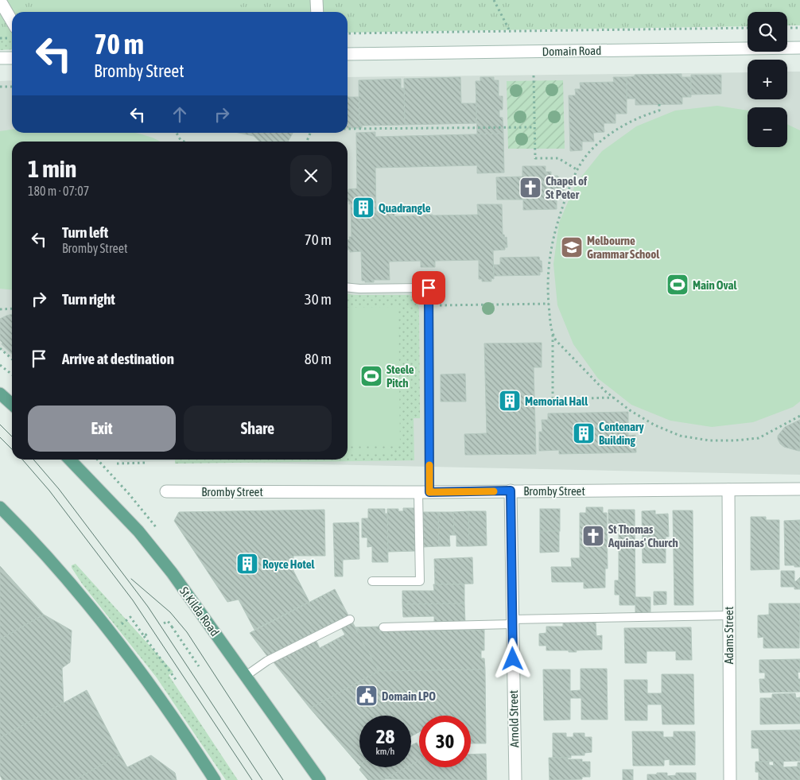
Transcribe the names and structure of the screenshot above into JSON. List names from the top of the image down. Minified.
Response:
{"streets":{"main road":["St Kilda Road"],"street":["Domain Road","Bromby Street","Adams Street","Arnold Street"]},"crossings":[["Bromby Street","Adams Street"],["Bromby Street","Arnold Street"]],"places":{"church":["Chapel of St Peter","St Thomas Aquinas' Church"],"building":["Quadrangle","Memorial Hall","Centenary Building","Royce Hotel"],"school or university":["Melbourne Grammar School"],"sports":["Main Oval","Steele Pitch"],"public building":["Domain LPO"]},"page":{"map_buttons":["+","−"],"turn":["70 m","Bromby Street"],"heading":["1 min","180 m · 07:07"],"list":[{"name":"Turn left","note":"Bromby Street","value":"70 m"},{"name":"Turn right","value":"30 m"},{"name":"Arrive at destination","value":"80 m"}],"buttons":["Exit","Share"],"speed":"28 km/h","limit":"30"}}
